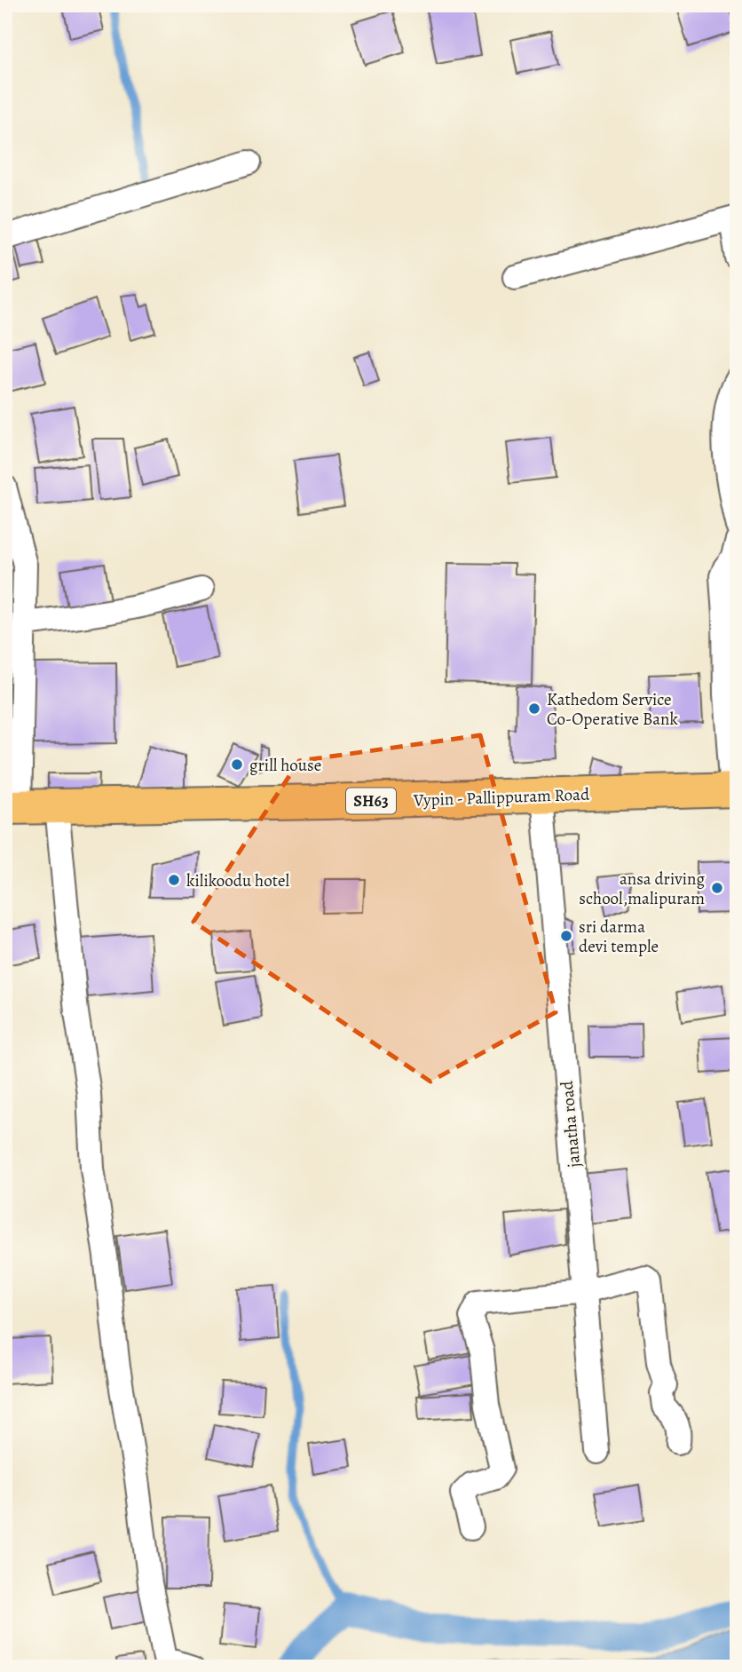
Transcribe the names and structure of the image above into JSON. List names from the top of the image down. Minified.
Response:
{"streets":{"main road":["Vypin - Pallippuram Road","SH63"],"street":["janatha road"]},"crossings":[["Vypin - Pallippuram Road","janatha road"]],"places":["Kathedom Service Co-Operative Bank","grill house","kilikoodu hotel","ansa driving school,malipuram","sri darma devi temple"]}
